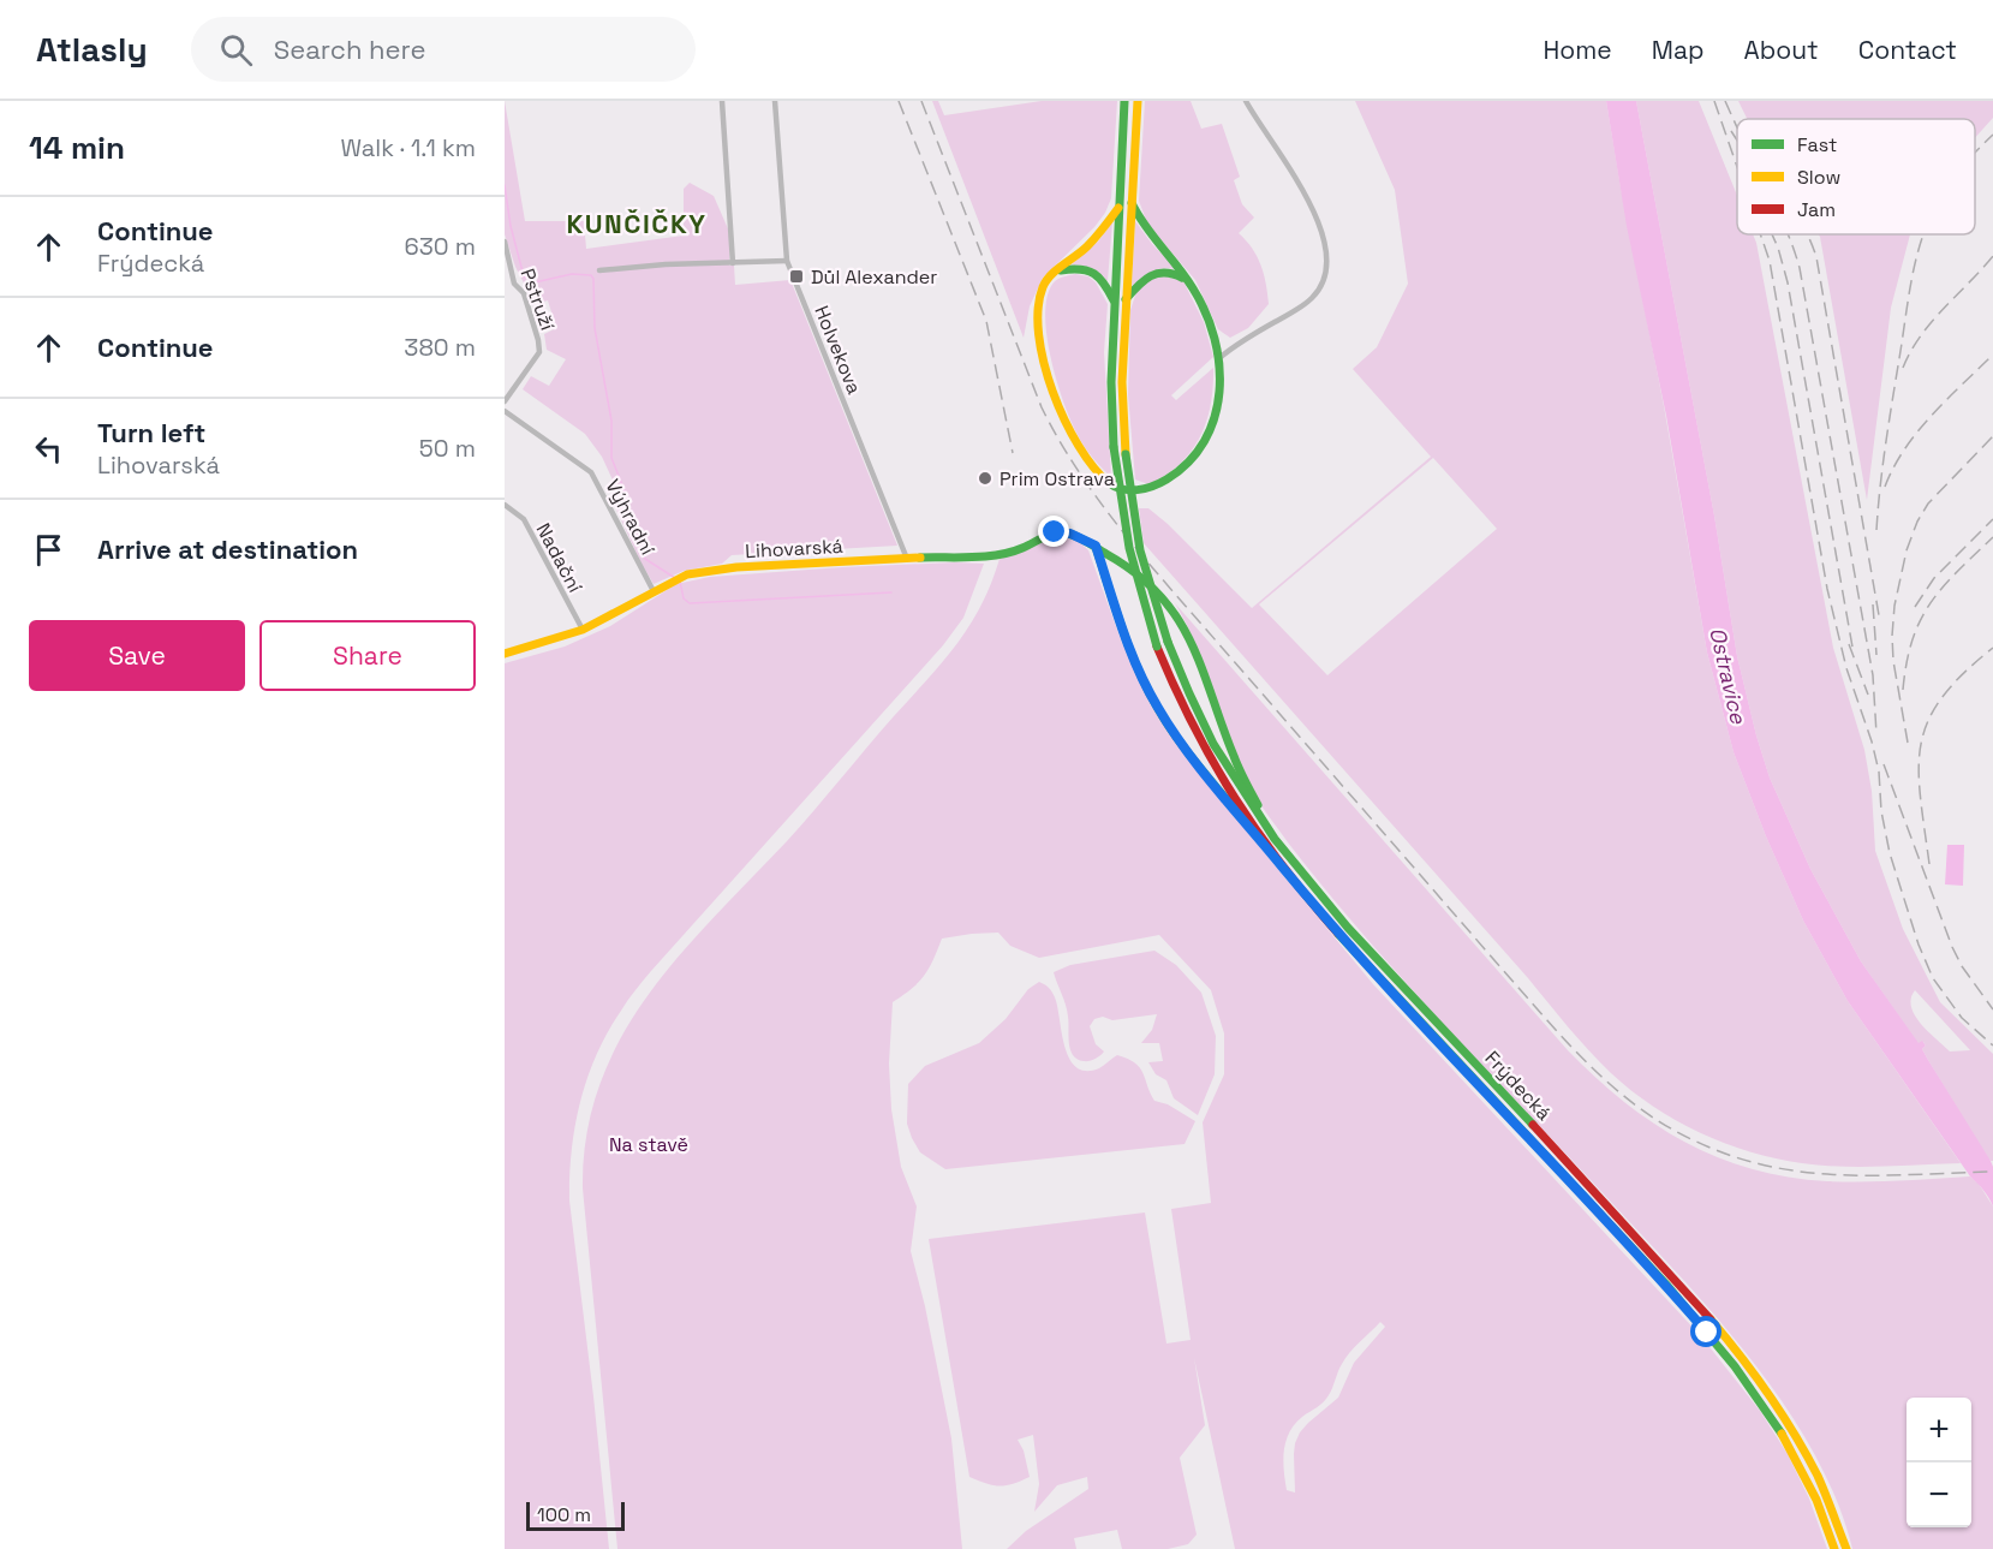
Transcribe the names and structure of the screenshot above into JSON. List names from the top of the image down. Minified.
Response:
{"streets":{"main road":["Lihovarská","Frýdecká"],"street":["Pstruží","Holvekova","Výhradní","Nadační"]},"crossings":[["Holvekova","Lihovarská"],["Výhradní","Lihovarská"],["Lihovarská","Nadační"],["Lihovarská","Frýdecká"]],"districts":["KUNČIČKY"],"water":["Ostravice"],"parks":["Na stavě"],"places":{"transit":["Důl Alexander"],"other":["Prim Ostrava"]},"legend":["Fast","Slow","Jam"],"scale_bar":"100 m","page":{"header":"Atlasly","search":"Search here","nav":["Home","Map","About","Contact"],"heading":["14 min","Walk · 1.1 km"],"list":[["Continue","Frýdecká","630 m"],["Continue","380 m"],["Turn left","Lihovarská","50 m"],"Arrive at destination"],"buttons":["Save","Share"],"map_buttons":["+","−"],"scale":"100 m"}}
